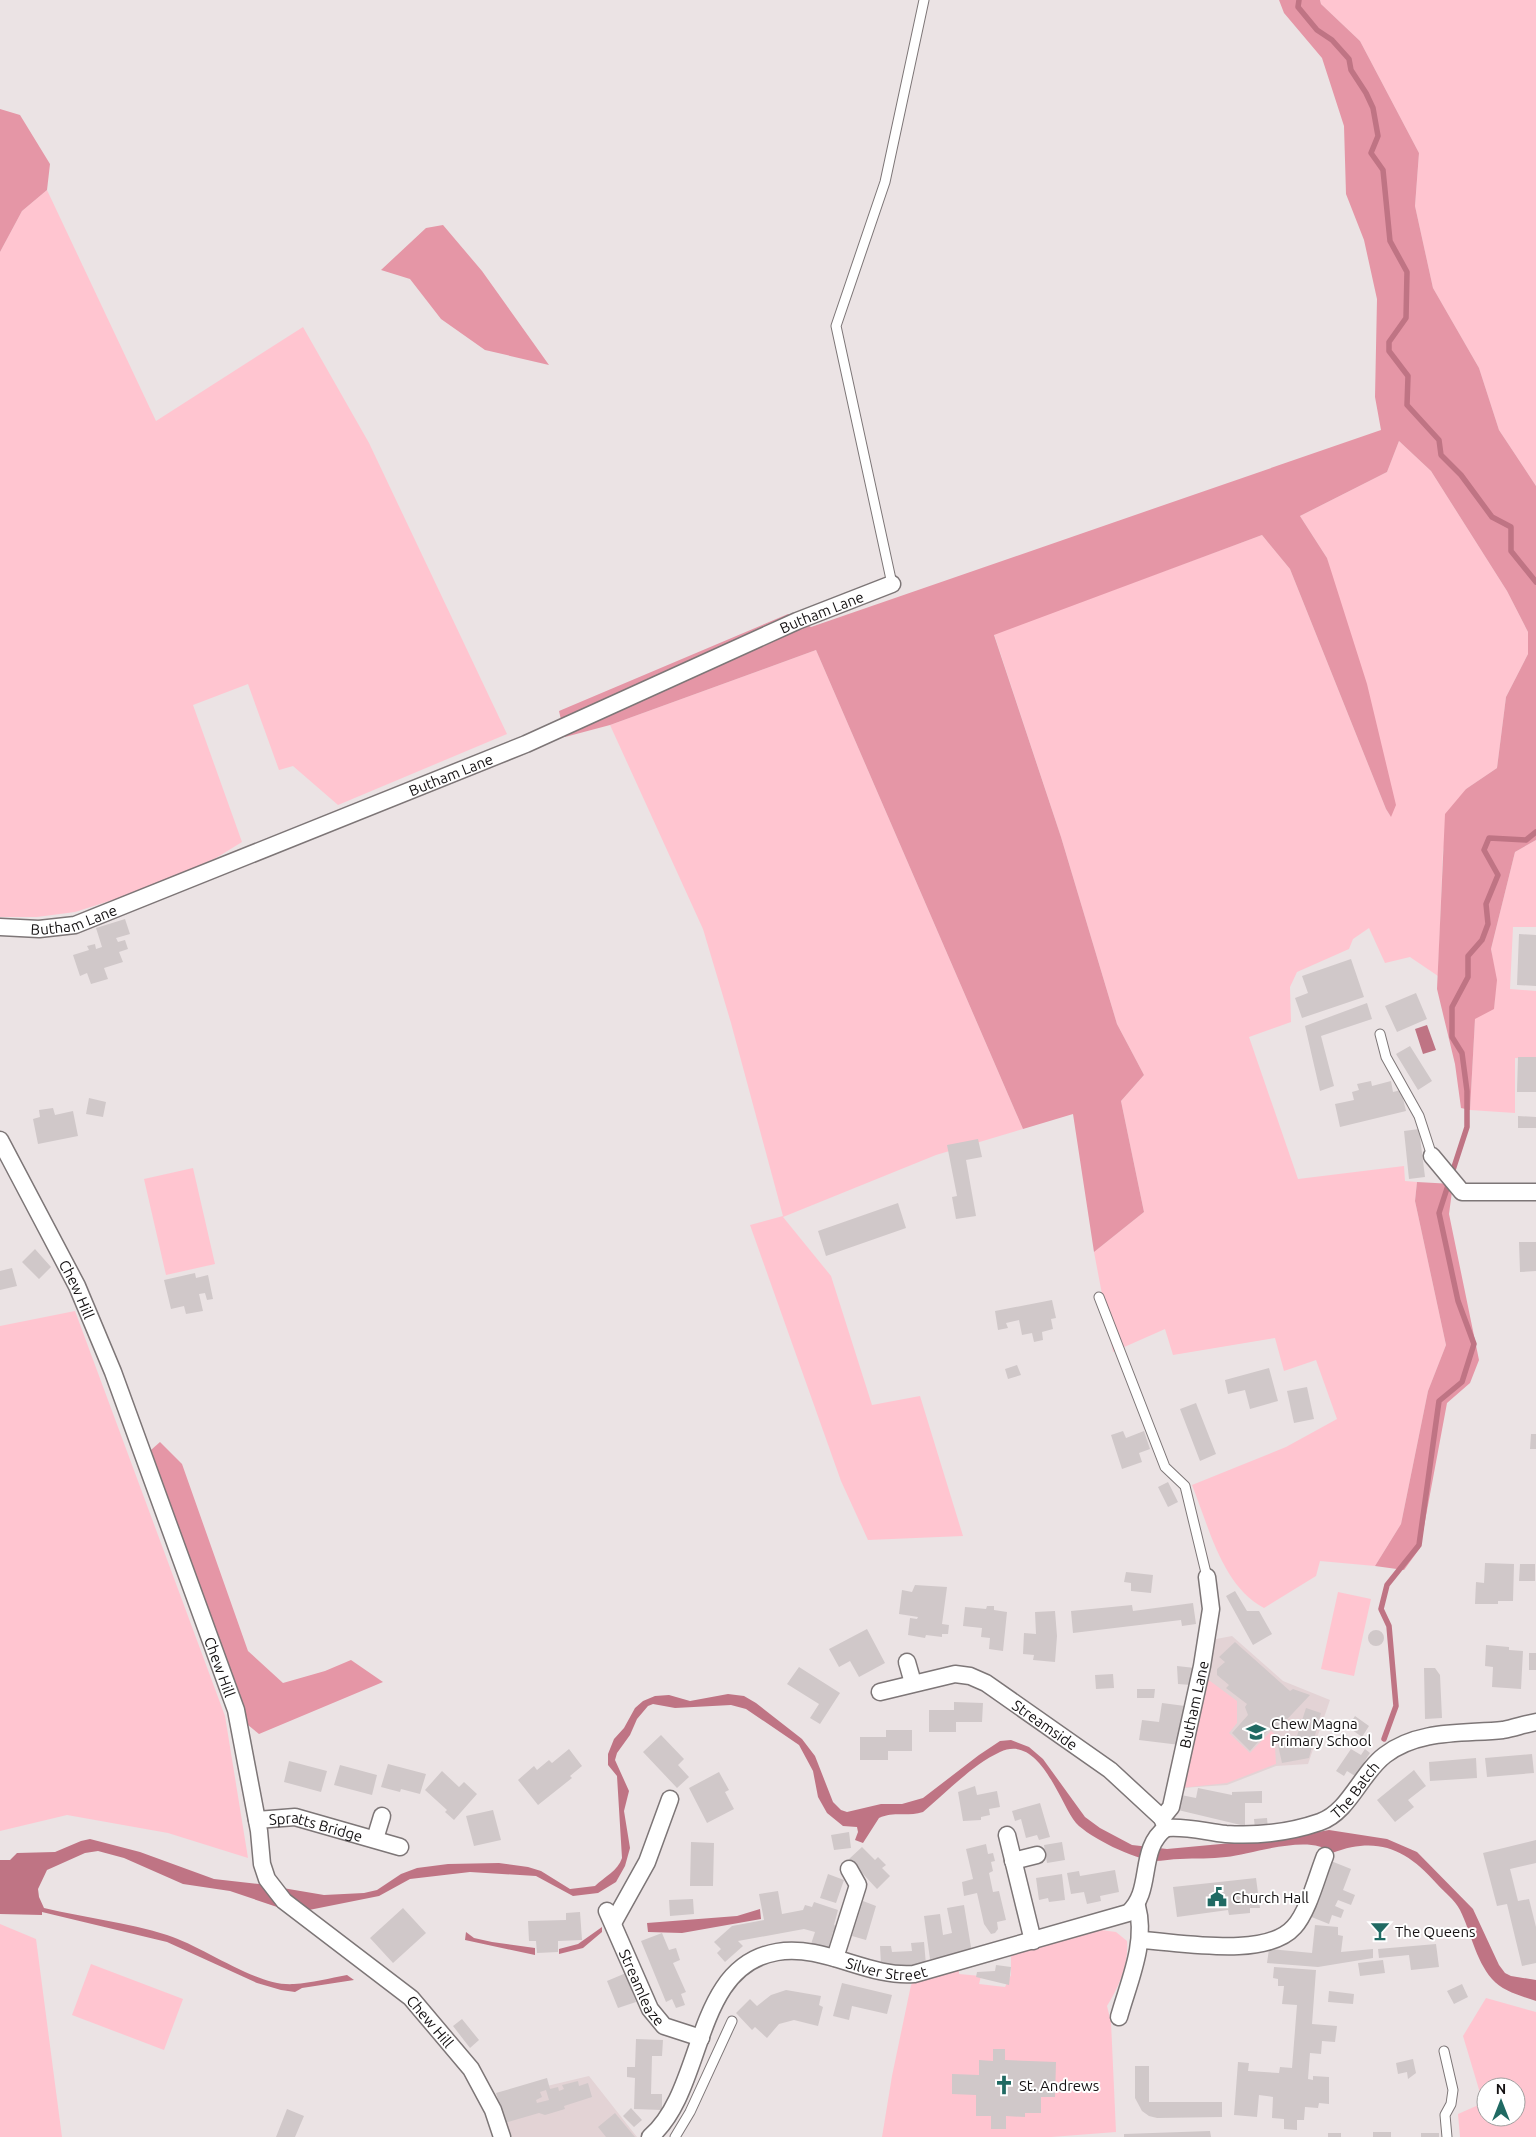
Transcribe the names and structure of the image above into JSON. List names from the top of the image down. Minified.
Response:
{"streets":{"street":["Butham Lane","Chew Hill","Streamside","The Batch","Spratts Bridge","Silver Street","Streamleaze"]},"crossings":[["Butham Lane","Streamside"],["Butham Lane","The Batch"],["Chew Hill","Spratts Bridge"],["Streamside","The Batch"],["Silver Street","Streamleaze"]],"places":{"school or university":["Chew Magna Primary School"],"public building":["Church Hall"],"bar":["The Queens"],"church":["St. Andrews"]},"north":"top"}
